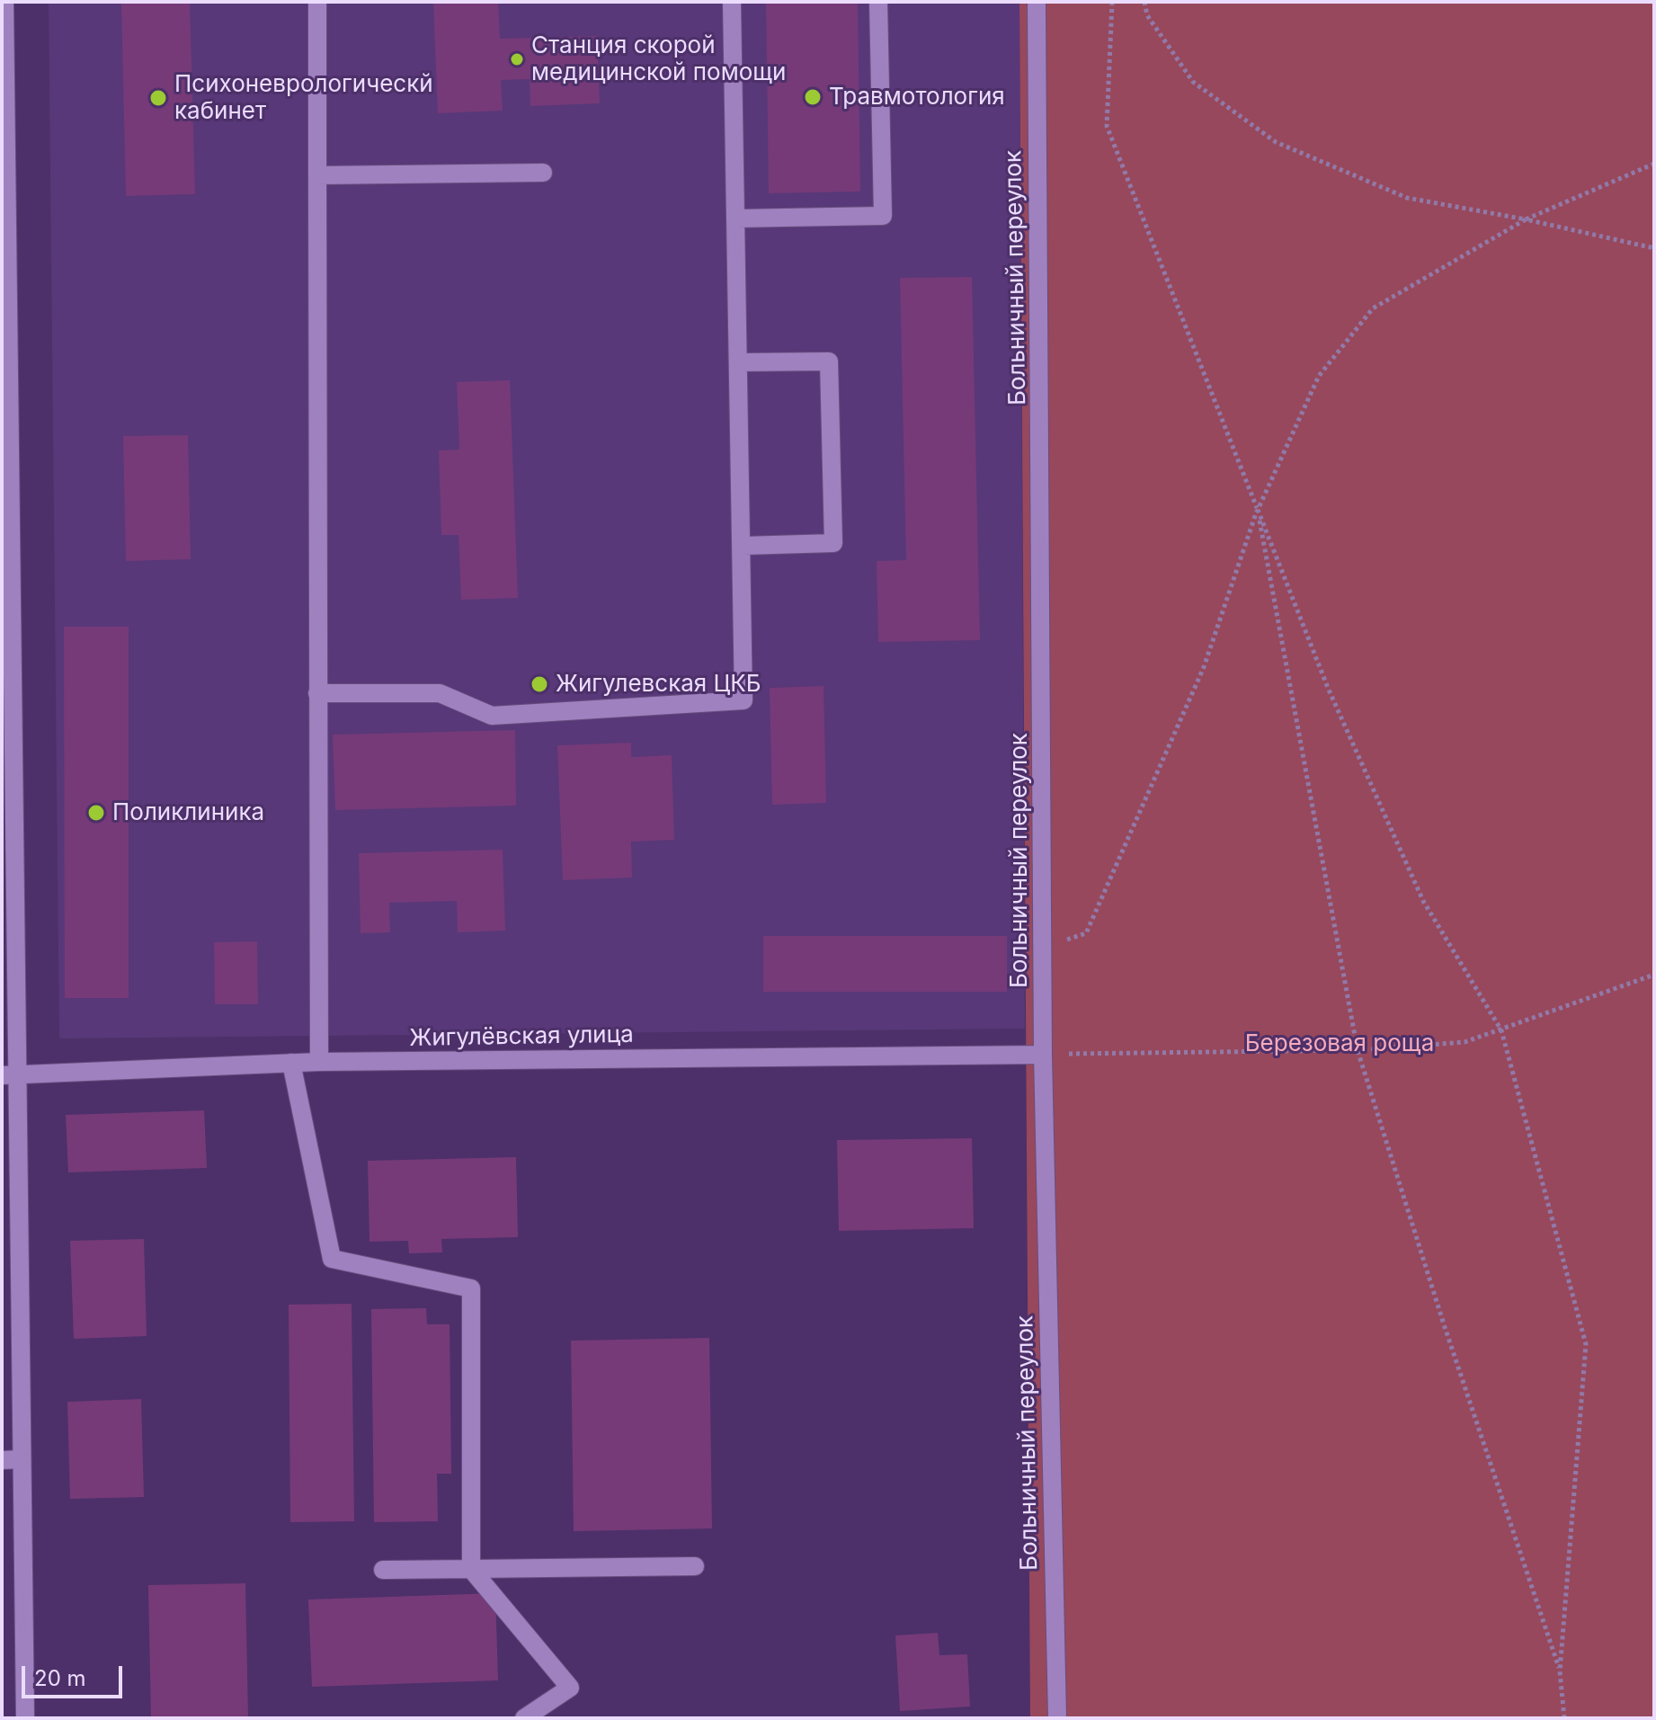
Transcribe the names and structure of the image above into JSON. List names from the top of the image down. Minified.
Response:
{"streets":{"street":["Больничный переулок","Жигулёвская улица"]},"crossings":[["Больничный переулок","Жигулёвская улица"]],"parks":["Березовая роща"],"places":["Станция скорой медицинской помощи","Травмотология","Психоневрологическй кабинет","Жигулевская ЦКБ","Поликлиника"],"scale_bar":"20 m"}
